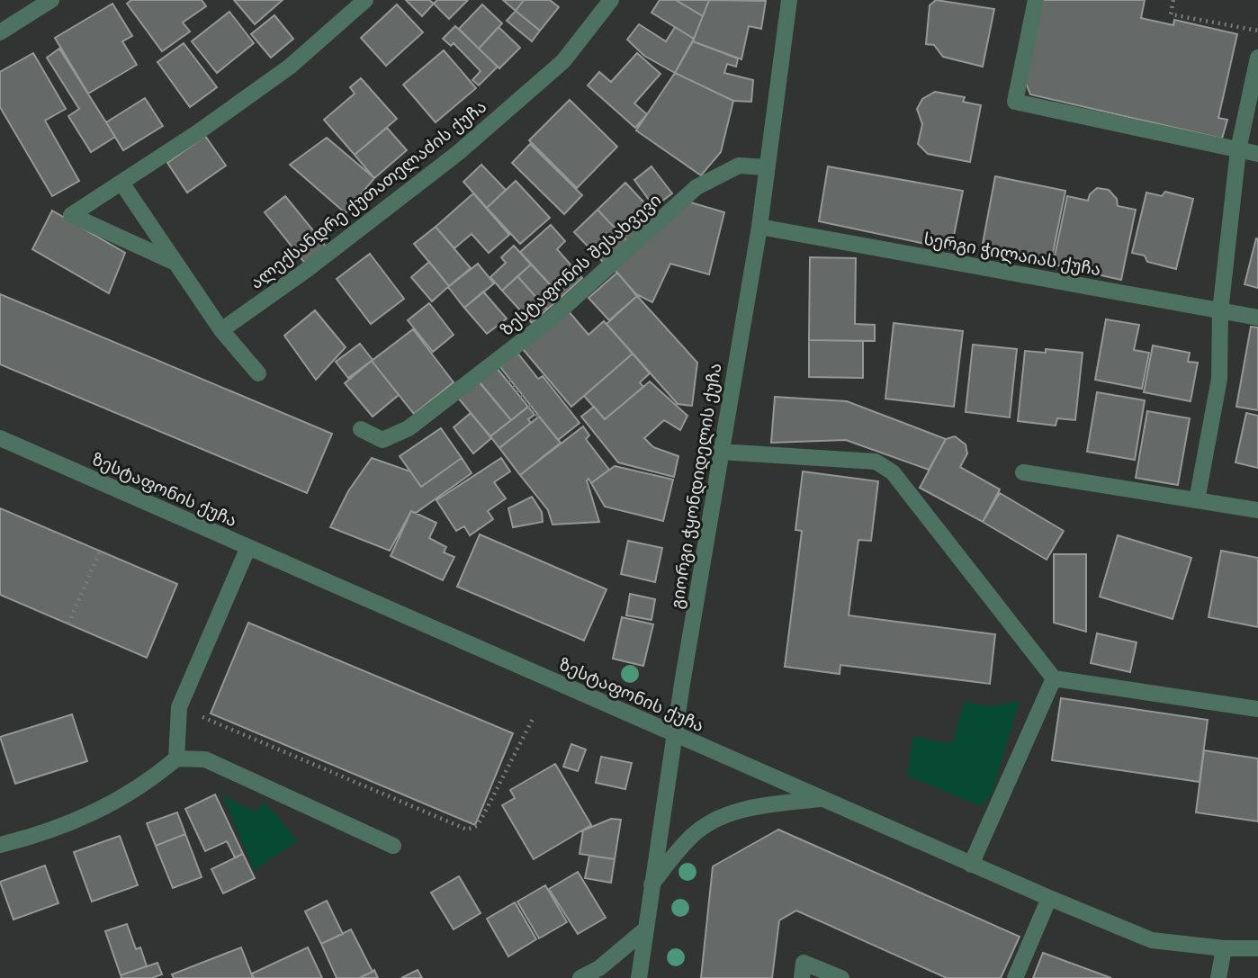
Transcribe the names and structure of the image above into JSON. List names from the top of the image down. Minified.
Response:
{"streets":{"street":["ალექსანდრე ქუთათელაძის ქუჩა","სერგი ჭილაიას ქუჩა","ზესტაფონის შესახვევი","გიორგი ჭყონდიდელის ქუჩა","ზესტაფონის ქუჩა"]},"crossings":[["სერგი ჭილაიას ქუჩა","გიორგი ჭყონდიდელის ქუჩა"],["ზესტაფონის შესახვევი","გიორგი ჭყონდიდელის ქუჩა"],["გიორგი ჭყონდიდელის ქუჩა","ზესტაფონის ქუჩა"]]}
